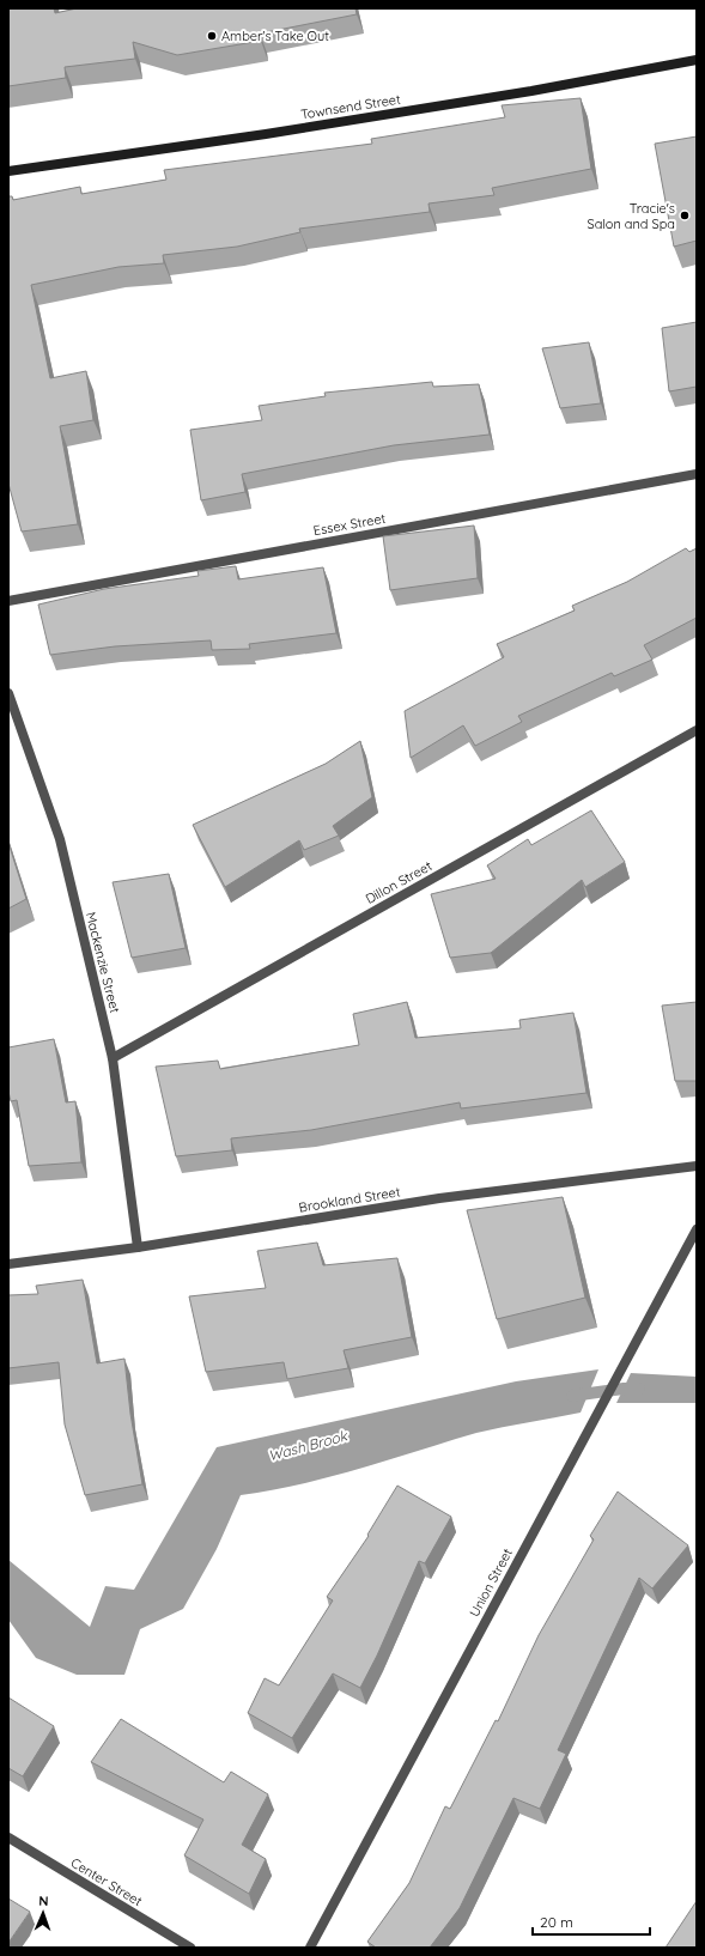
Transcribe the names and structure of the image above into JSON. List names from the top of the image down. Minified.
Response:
{"streets":{"main road":["Townsend Street"],"street":["Essex Street","Dillon Street","Mackenzie Street","Brookland Street","Union Street","Center Street"]},"crossings":[["Dillon Street","Mackenzie Street"],["Mackenzie Street","Brookland Street"]],"water":["Wash Brook"],"places":["Amber's Take Out","Tracie's Salon and Spa"],"scale_bar":"20 m","north":"top"}
